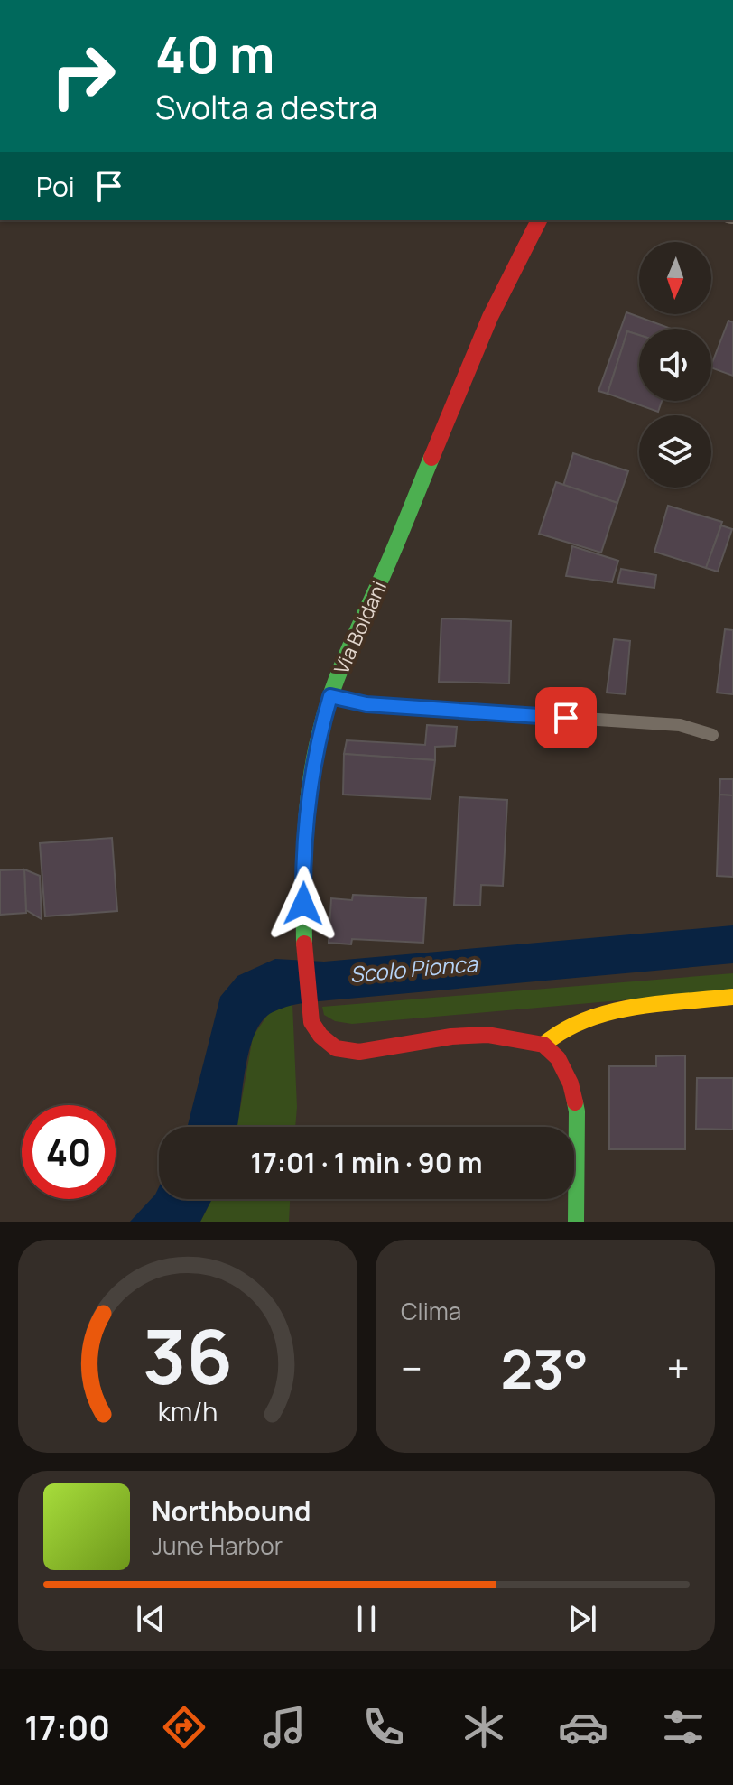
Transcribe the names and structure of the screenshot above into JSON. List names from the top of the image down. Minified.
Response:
{"streets":{"street":["Via Boldani"]},"water":["Scolo Pionca"],"north":"bottom","page":{"turn":["40 m","Svolta a destra"],"then":"Poi","limit":"40","trip":"17:01 · 1 min · 90 m","tile":"Clima","heat":["−","23°","+"],"song":["Northbound","June Harbor"],"tabs":"17:00","gauge":["36","km/h"]}}
